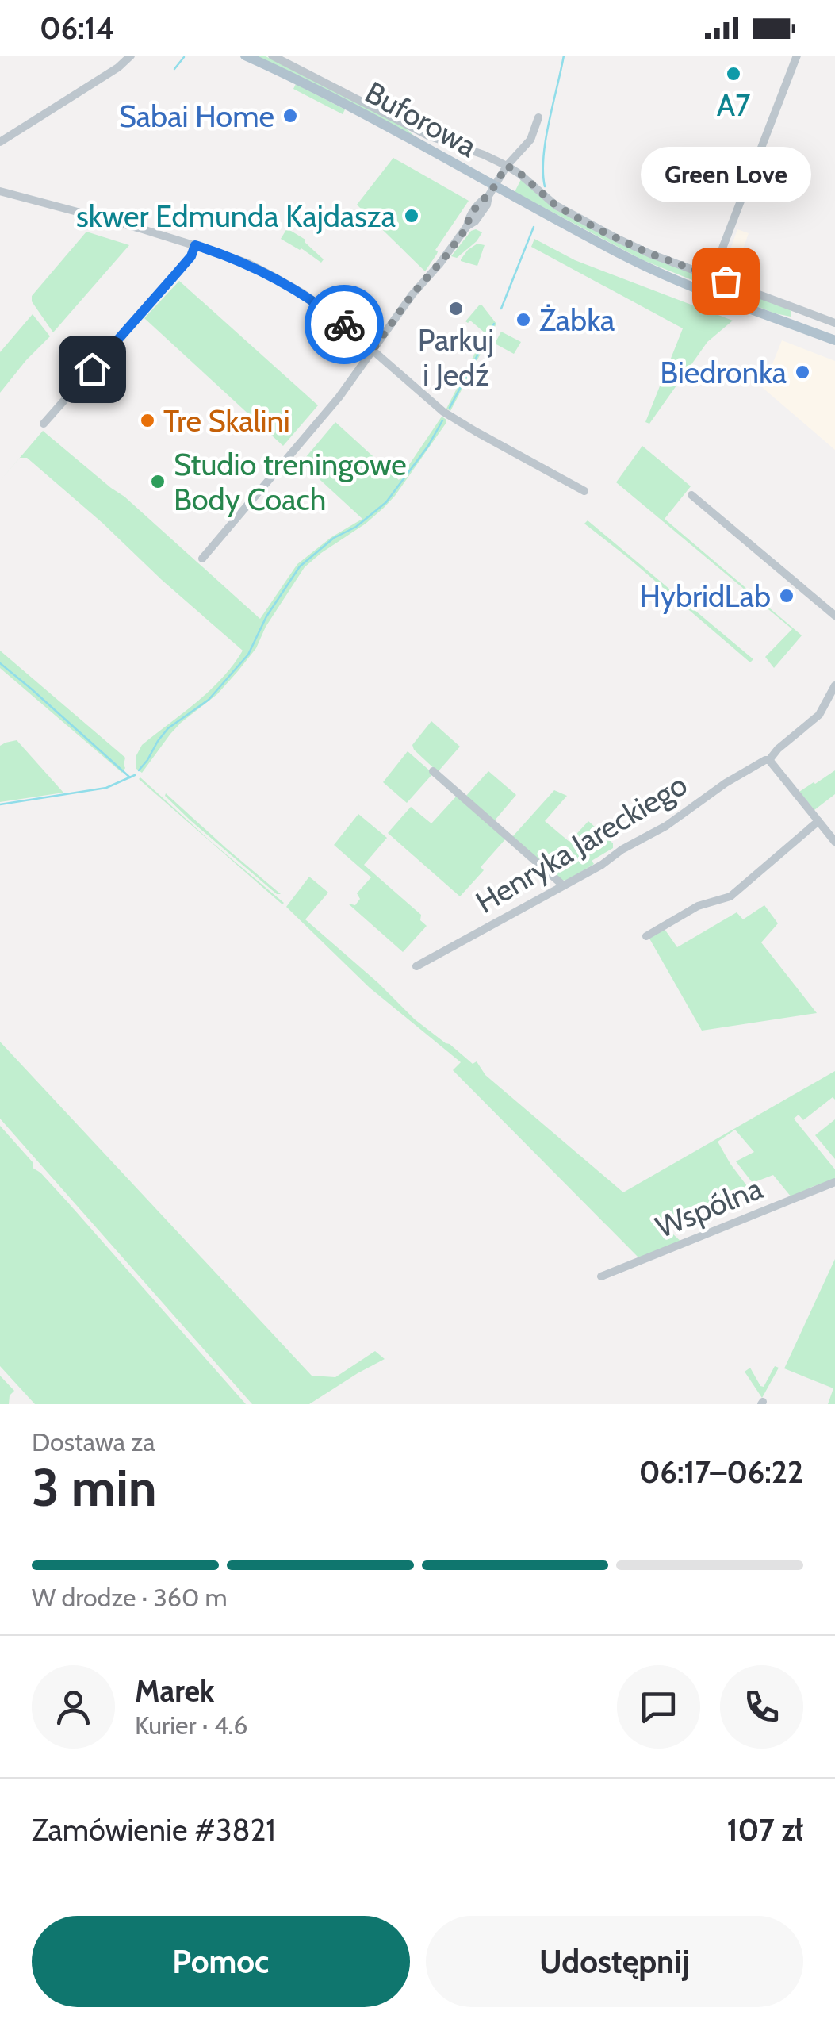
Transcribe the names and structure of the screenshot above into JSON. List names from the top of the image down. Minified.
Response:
{"streets":{"main road":["Buforowa"],"street":["Henryka Jareckiego","Wspólna"]},"places":["A7","Sabai Home","skwer Edmunda Kajdasza","Green Love","Parkuj i Jedź","Żabka","Biedronka","Tre Skalini","Studio treningowe Body Coach","HybridLab"],"page":{"status":"06:14","bubble":"Green Love","heading":["3 min","Dostawa za","06:17–06:22"],"panel":["Marek","Kurier · 4.6","Zamówienie #3821","107 zł"],"bar":"W drodze · 360 m","buttons":["Pomoc","Udostępnij"]}}
